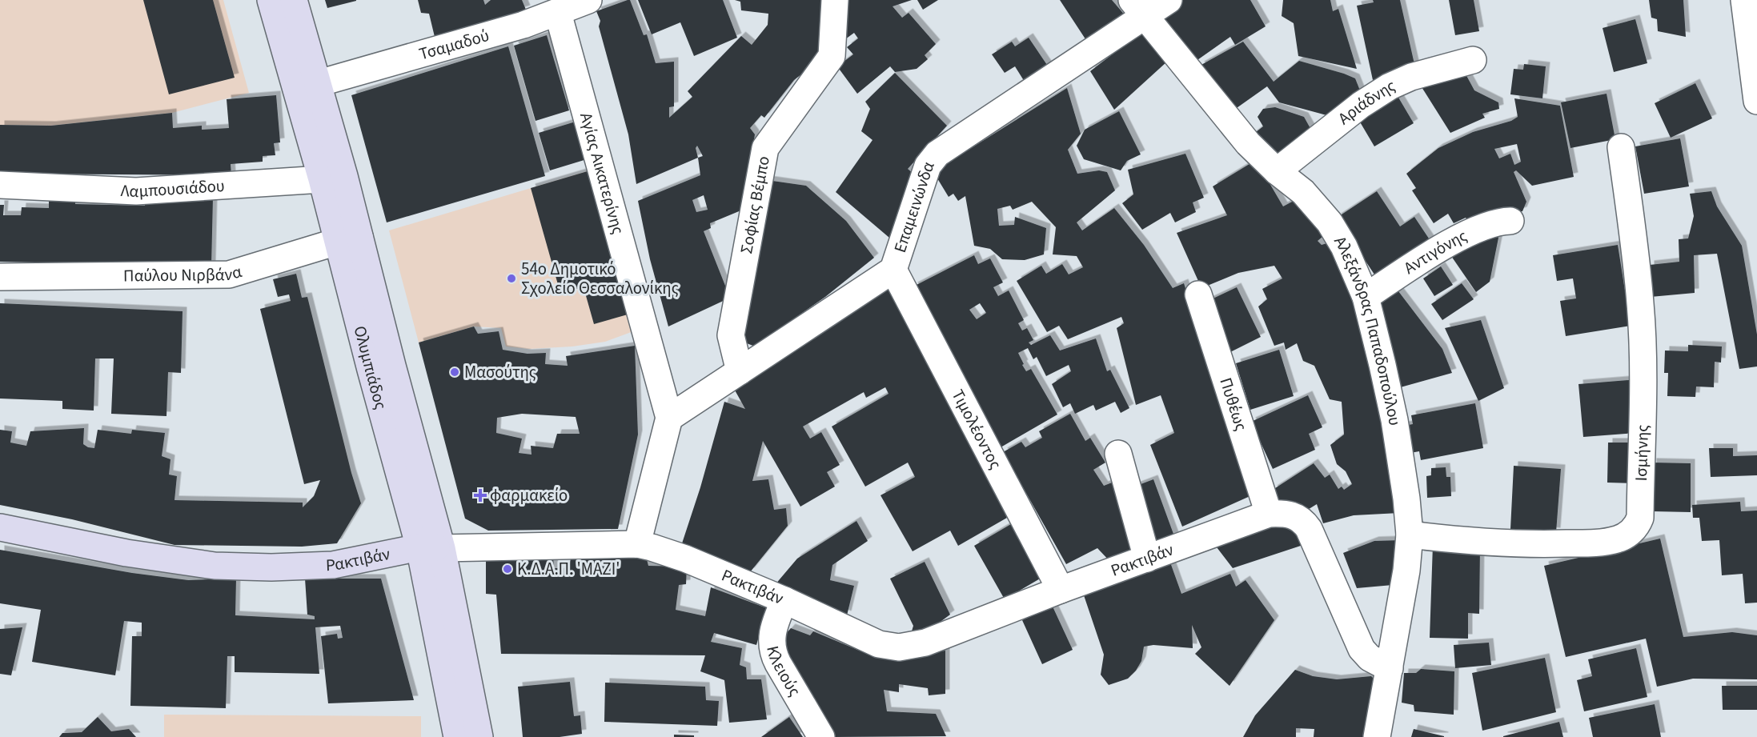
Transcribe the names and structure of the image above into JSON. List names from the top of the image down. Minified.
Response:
{"streets":{"main road":["Ολυμπιάδος","Ρακτιβάν"],"street":["Τσαμαδού","Αριάδνης","Αγίας Αικατερίνης","Λαμπουσιάδου","Σοφίας Βέμπο","Επαμεινώνδα","Αντιγόνης","Παύλου Νιρβάνα","Αλεξάνδρας Παπαδοπούλου","Πυθέως","Τιμολέοντος","Ισμήνης","Κλειούς"]},"crossings":[["Τσαμαδού","Αγίας Αικατερίνης"],["Τσαμαδού","Ολυμπιάδος"],["Αριάδνης","Αλεξάνδρας Παπαδοπούλου"],["Αγίας Αικατερίνης","Επαμεινώνδα"],["Λαμπουσιάδου","Ολυμπιάδος"],["Σοφίας Βέμπο","Επαμεινώνδα"],["Επαμεινώνδα","Αλεξάνδρας Παπαδοπούλου"],["Επαμεινώνδα","Τιμολέοντος"],["Αντιγόνης","Αλεξάνδρας Παπαδοπούλου"],["Παύλου Νιρβάνα","Ολυμπιάδος"],["Αλεξάνδρας Παπαδοπούλου","Ισμήνης"],["Αλεξάνδρας Παπαδοπούλου","Ρακτιβάν"],["Ολυμπιάδος","Ρακτιβάν"],["Πυθέως","Ρακτιβάν"],["Τιμολέοντος","Ρακτιβάν"],["Ρακτιβάν","Κλειούς"]],"places":{"other":["54ο Δημοτικό Σχολείο Θεσσαλονίκης","Μασούτης","Κ.Δ.Α.Π. 'ΜΑΖΙ'"],"health":["φαρμακείο"]}}
